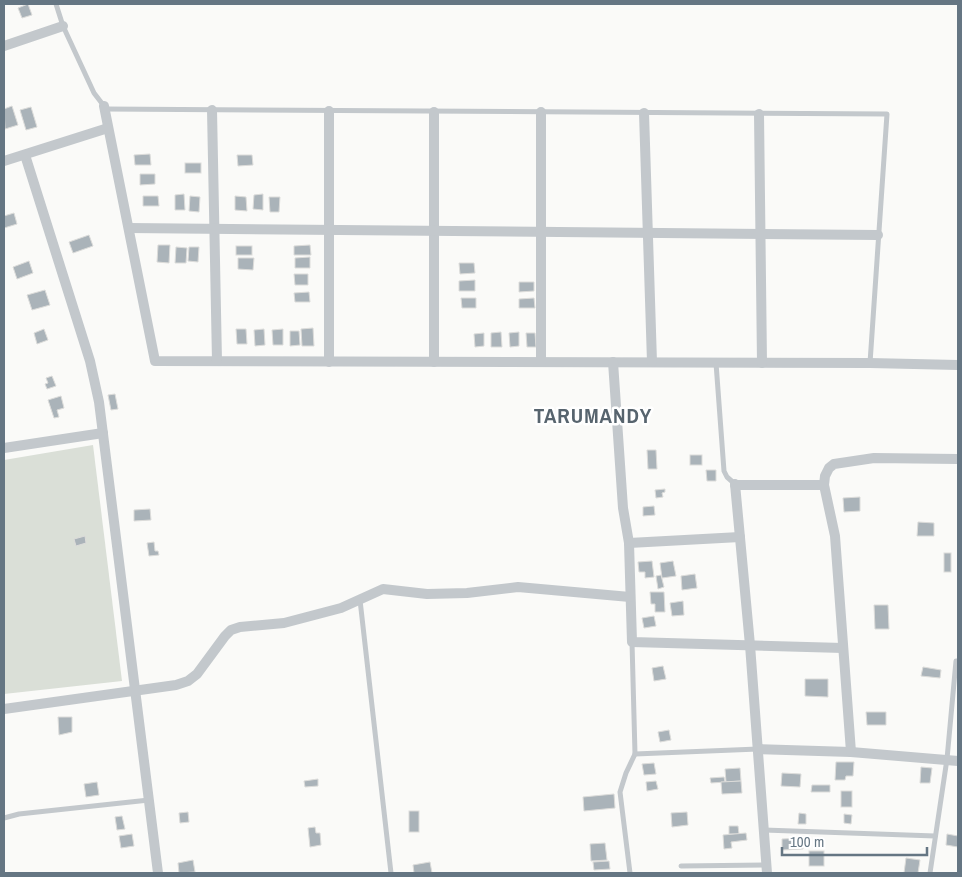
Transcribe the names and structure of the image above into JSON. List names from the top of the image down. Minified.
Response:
{"districts":["TARUMANDY"],"scale_bar":"100 m"}
